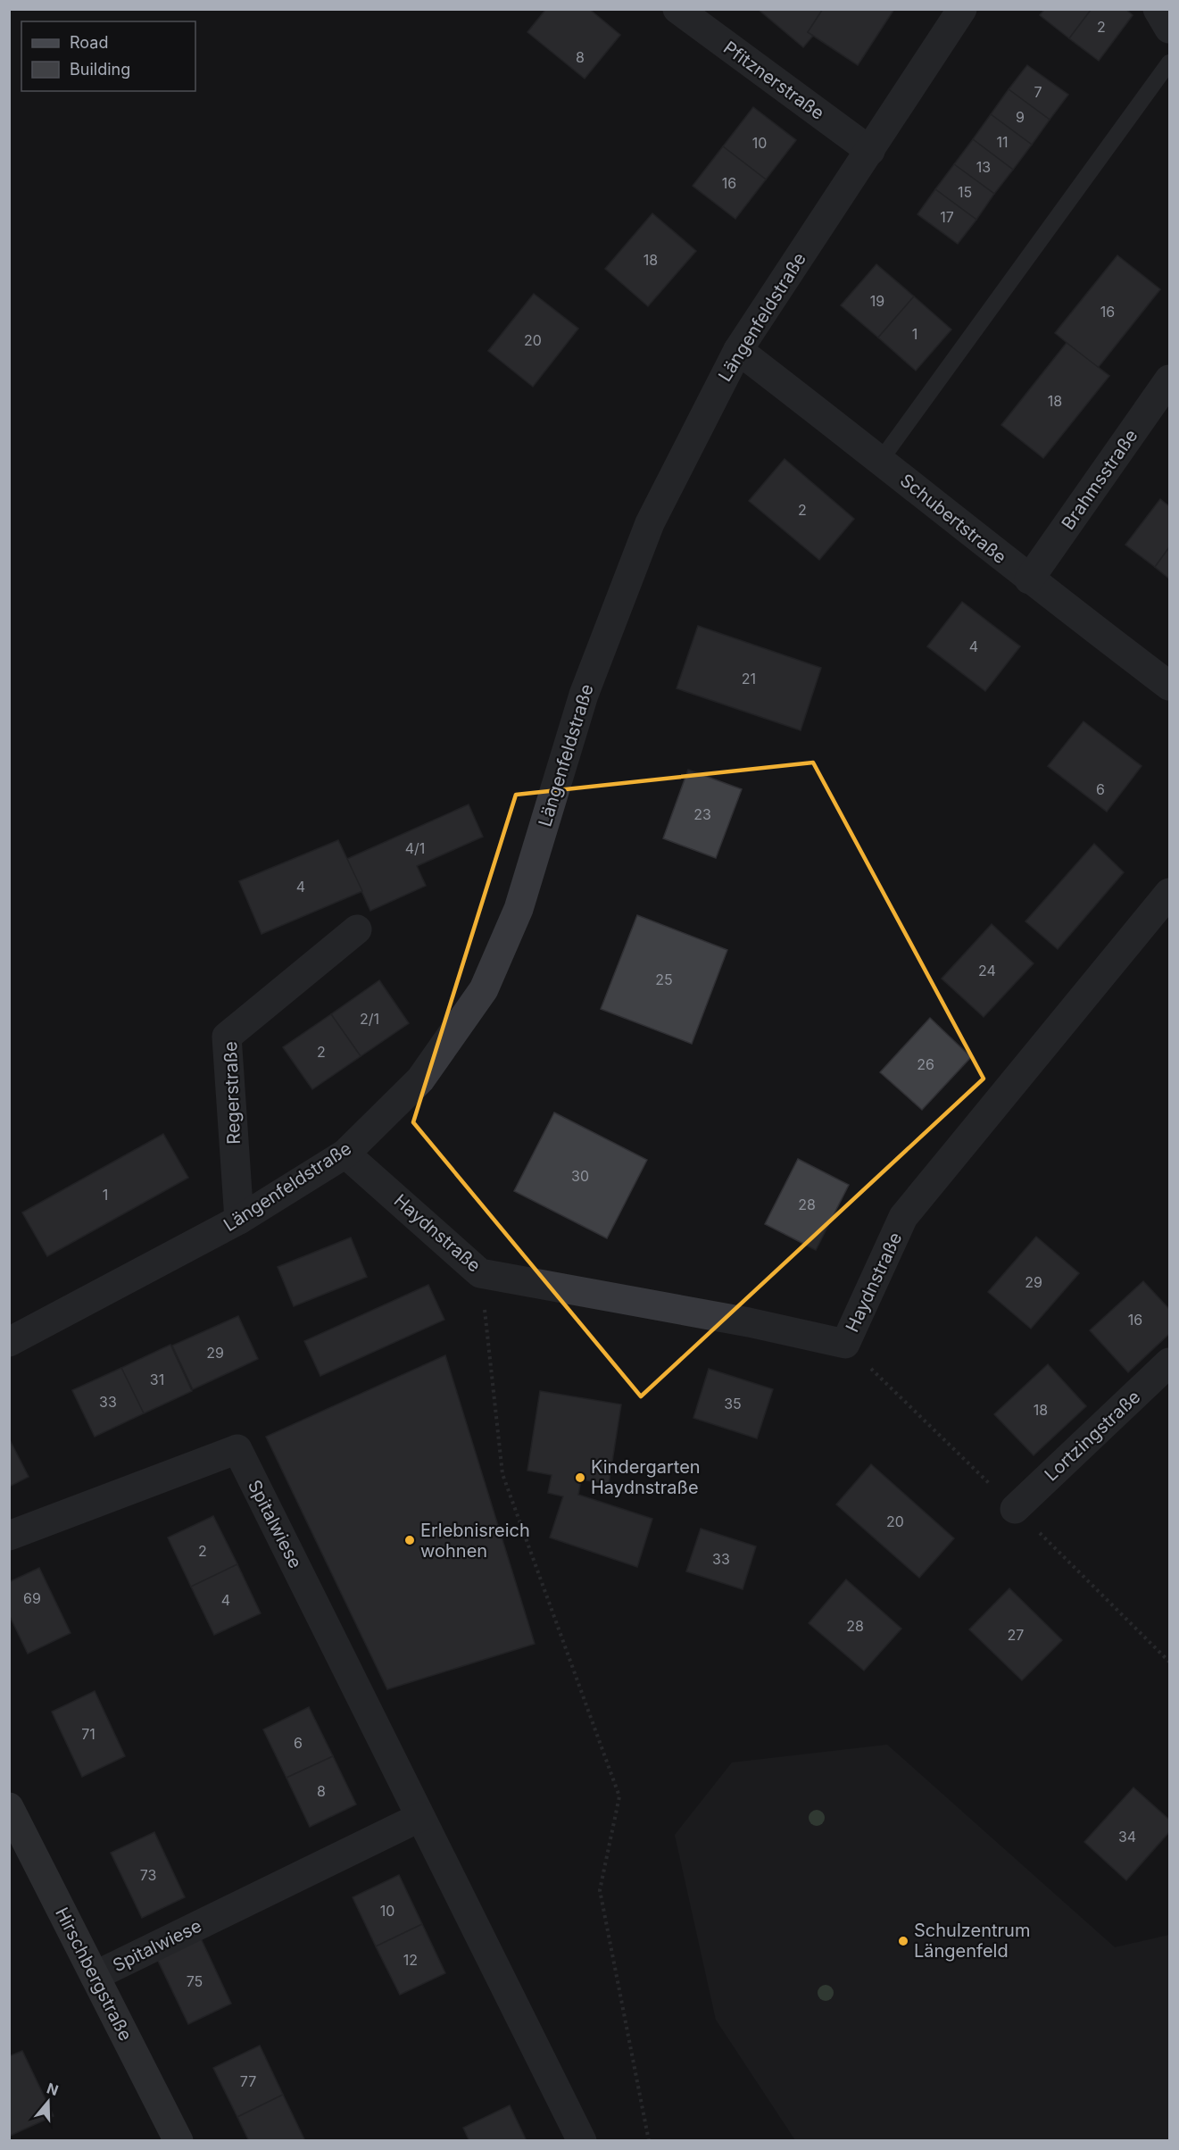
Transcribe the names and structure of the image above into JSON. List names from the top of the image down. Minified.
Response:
{"streets":{"street":["Pfitznerstraße","Längenfeldstraße","Brahmsstraße","Schubertstraße","Regerstraße","Haydnstraße","Lortzingstraße","Spitalwiese","Hirschbergstraße"]},"crossings":[["Pfitznerstraße","Längenfeldstraße"],["Längenfeldstraße","Schubertstraße"],["Längenfeldstraße","Regerstraße"],["Längenfeldstraße","Haydnstraße"],["Brahmsstraße","Schubertstraße"],["Spitalwiese","Hirschbergstraße"]],"places":["Kindergarten Haydnstraße","Erlebnisreich wohnen","Schulzentrum Längenfeld"],"house_numbers":["2","8","7","9","11","10","13","16","15","17","18","19","16","1","20","18","2","4","21","6","23","4/1","4","24","25","2/1","2","26","30","1","28","29","16","29","31","33","35","18","20","2","33","69","4","28","27","71","6","8","34","73","10","12","75","77"],"legend":["Road","Building"],"north":"top"}
